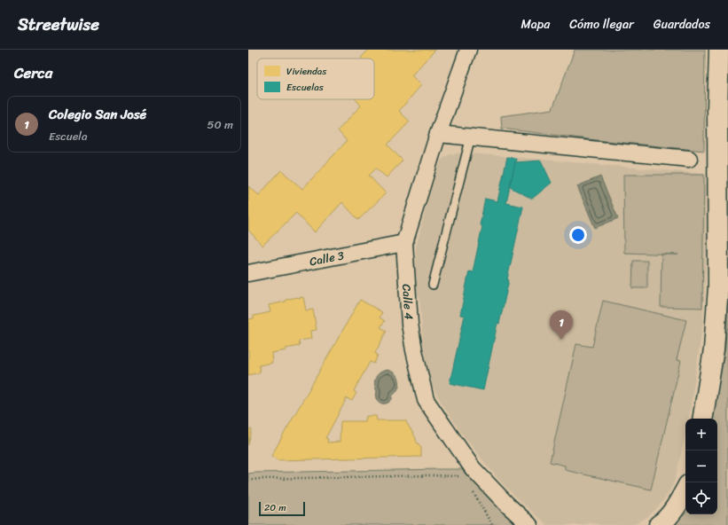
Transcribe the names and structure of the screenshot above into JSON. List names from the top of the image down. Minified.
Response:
{"streets":{"street":["Calle 3","Calle 4"]},"crossings":[["Calle 3","Calle 4"]],"legend":["Viviendas","Escuelas"],"scale_bar":"20 m","page":{"header":"Streetwise","nav":["Mapa","Cómo llegar","Guardados"],"heading":"Cerca","list":[{"mark":"1","name":"Colegio San José","note":"Escuela","value":"50 m"}],"pins":"1","map_buttons":["+","−"],"scale":"20 m"}}
